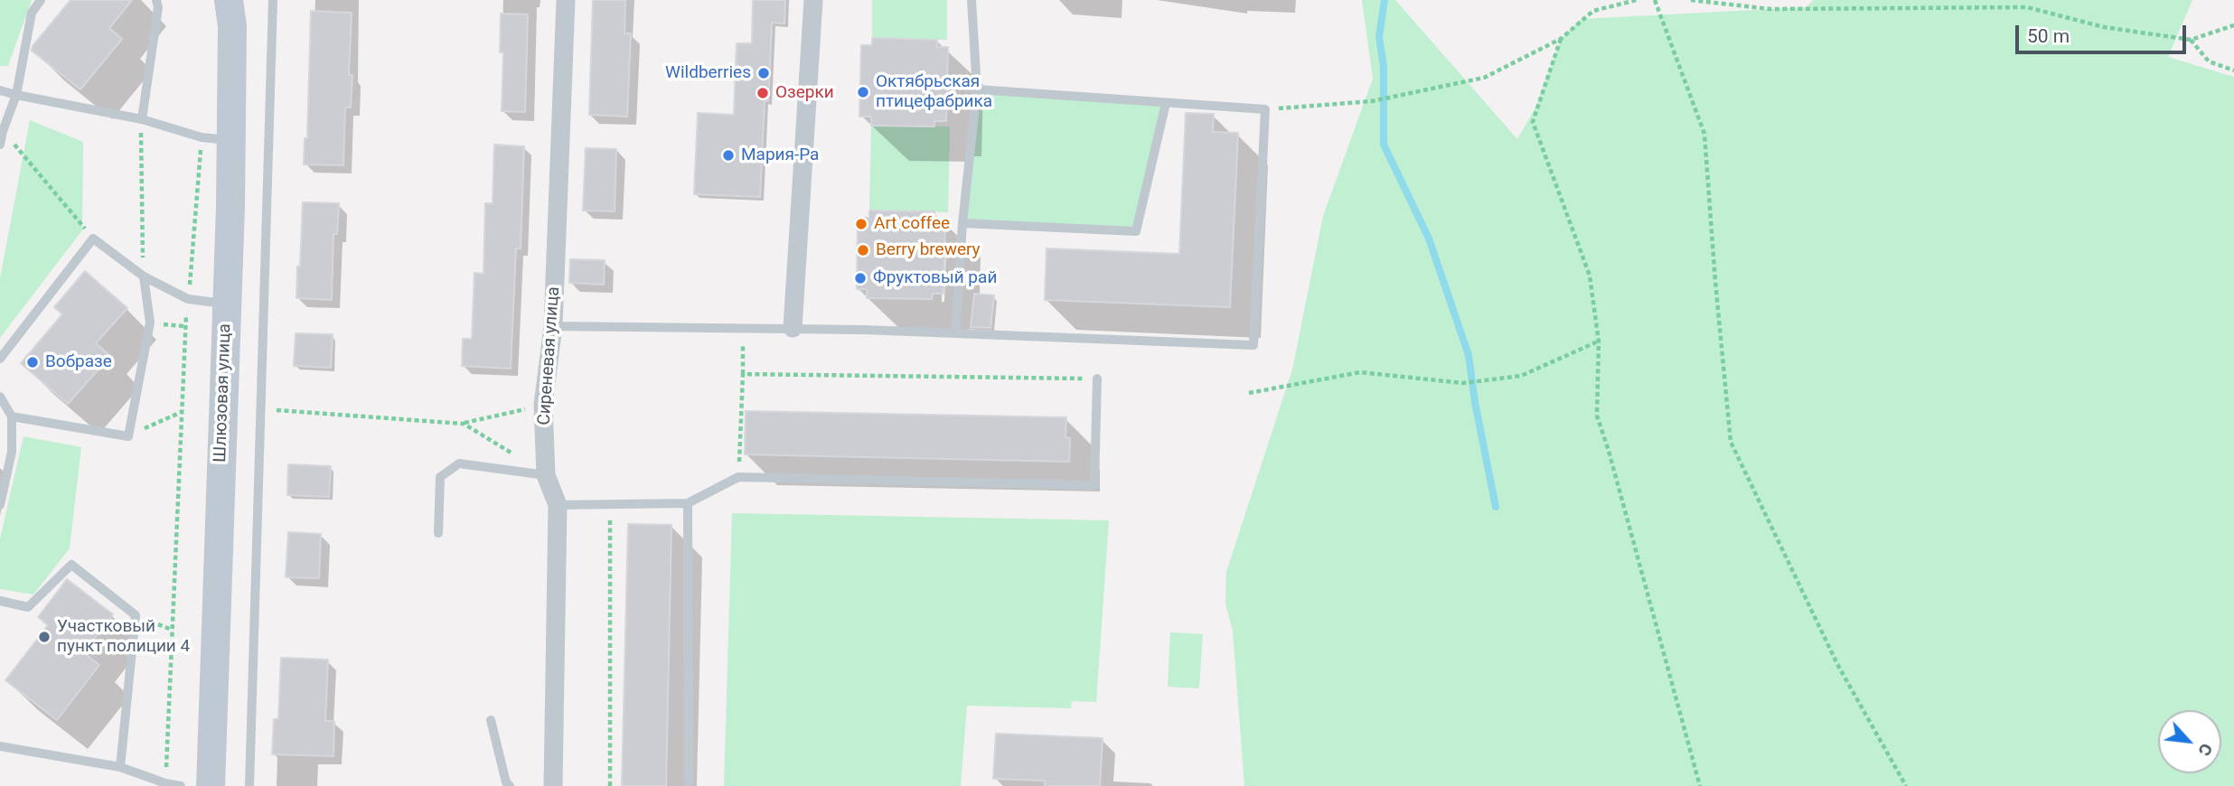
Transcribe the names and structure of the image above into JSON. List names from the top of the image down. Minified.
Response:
{"streets":{"main road":["Шлюзовая улица"],"street":["Сиреневая улица"]},"places":["Wildberries","Октябрьская птицефабрика","Озерки","Мария-Ра","Art coffee","Berry brewery","Фруктовый рай","Вобразе","Участковый пункт полиции 4"],"scale_bar":"50 m","north":"bottom right"}
